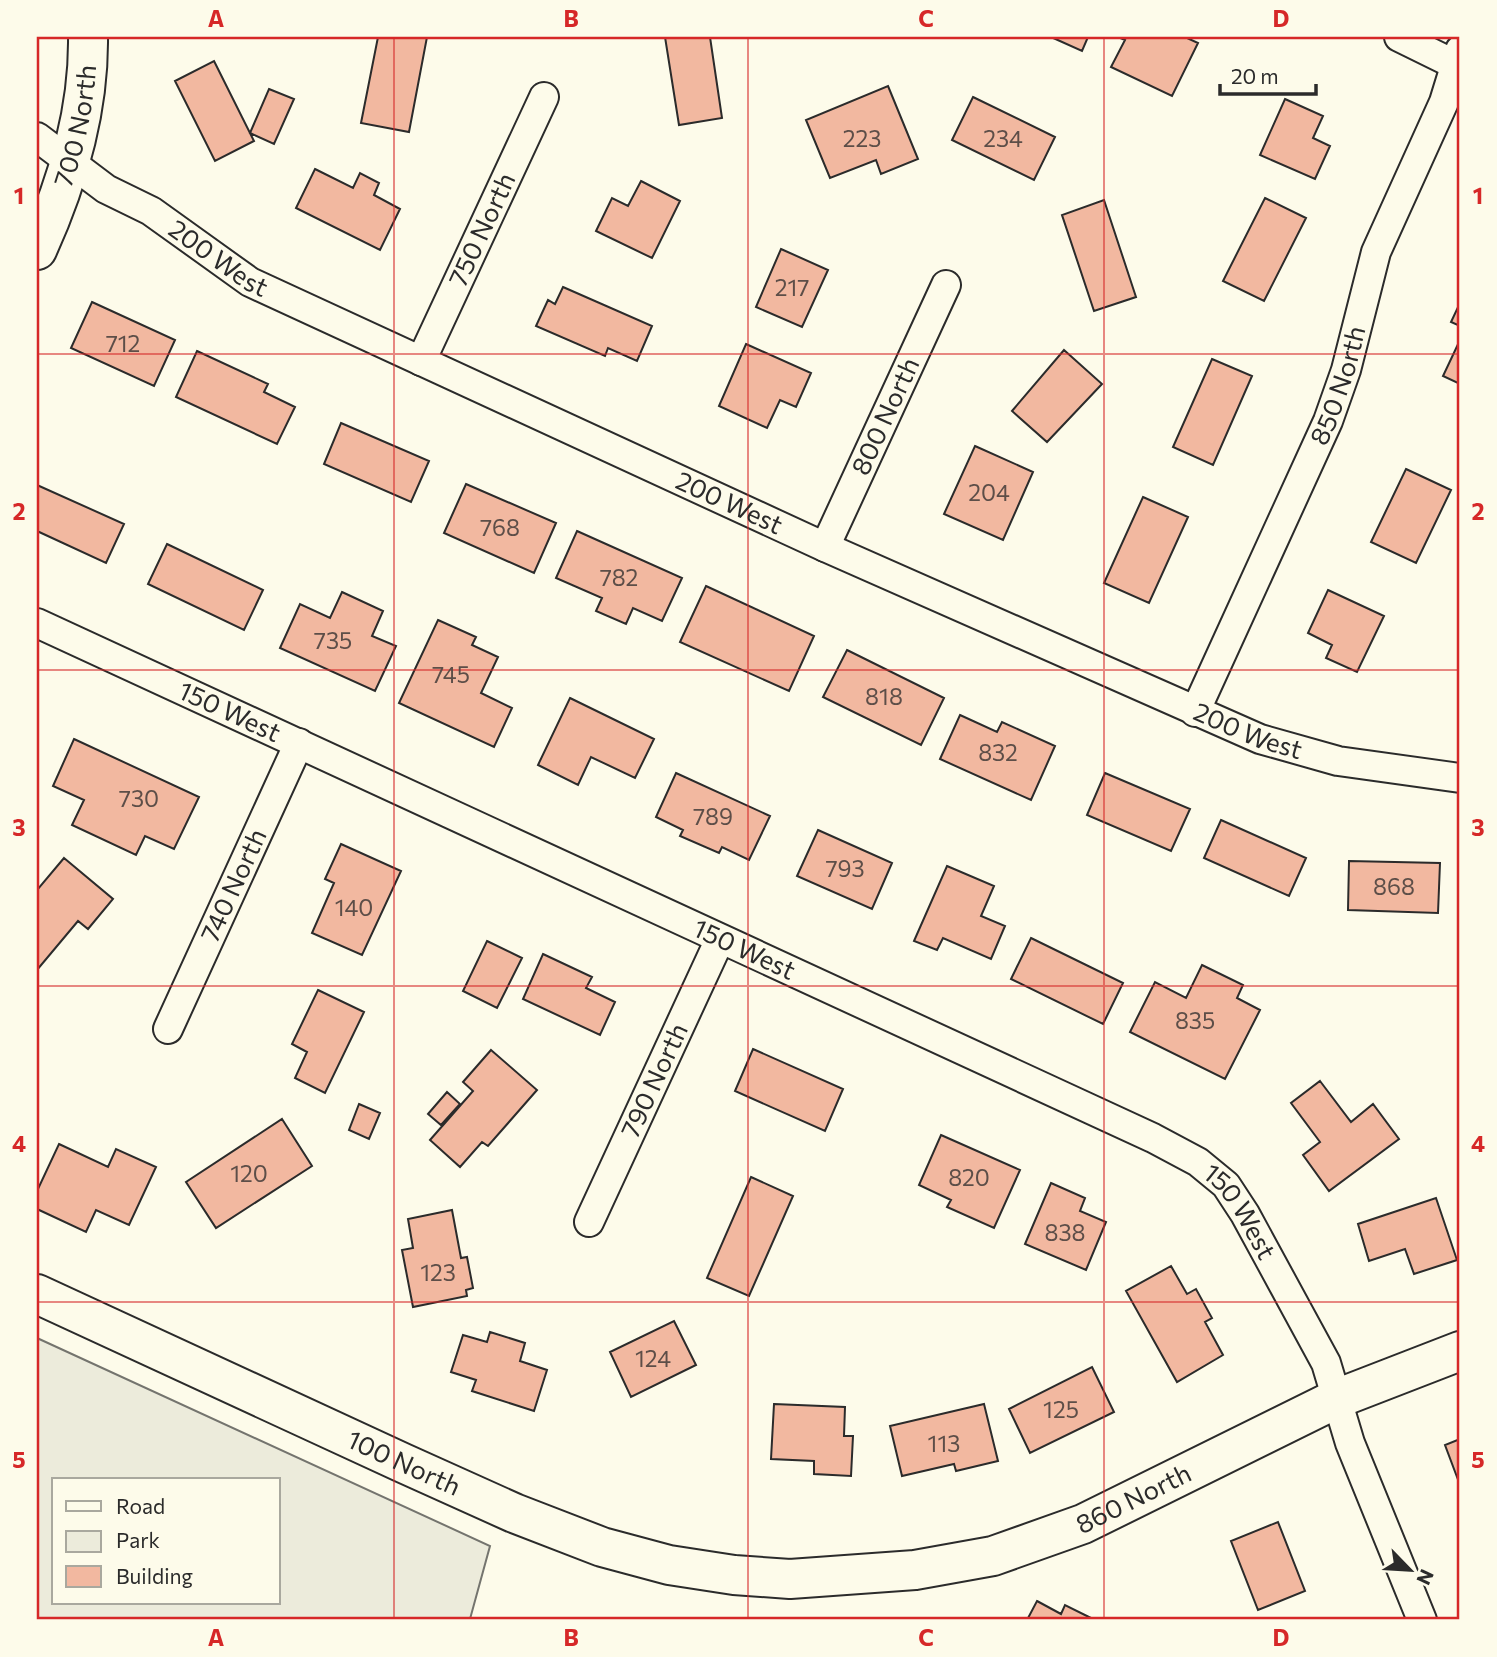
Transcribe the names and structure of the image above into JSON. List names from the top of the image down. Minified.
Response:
{"streets":{"street":["700 North","750 North","200 West","850 North","800 North","150 West","740 North","790 North","100 North","860 North"]},"crossings":[["700 North","200 West"],["750 North","200 West"],["200 West","850 North"],["200 West","800 North"],["150 West","740 North"],["150 West","790 North"],["150 West","860 North"],["100 North","860 North"]],"house_numbers":["223","234","217","712","204","768","782","735","745","818","832","730","789","793","868","140","835","120","820","838","123","124","125","113"],"legend":["Road","Park","Building"],"scale_bar":"20 m","north":"bottom right","grid":{"columns":["A","B","C","D"],"rows":["1","2","3","4","5"]}}
